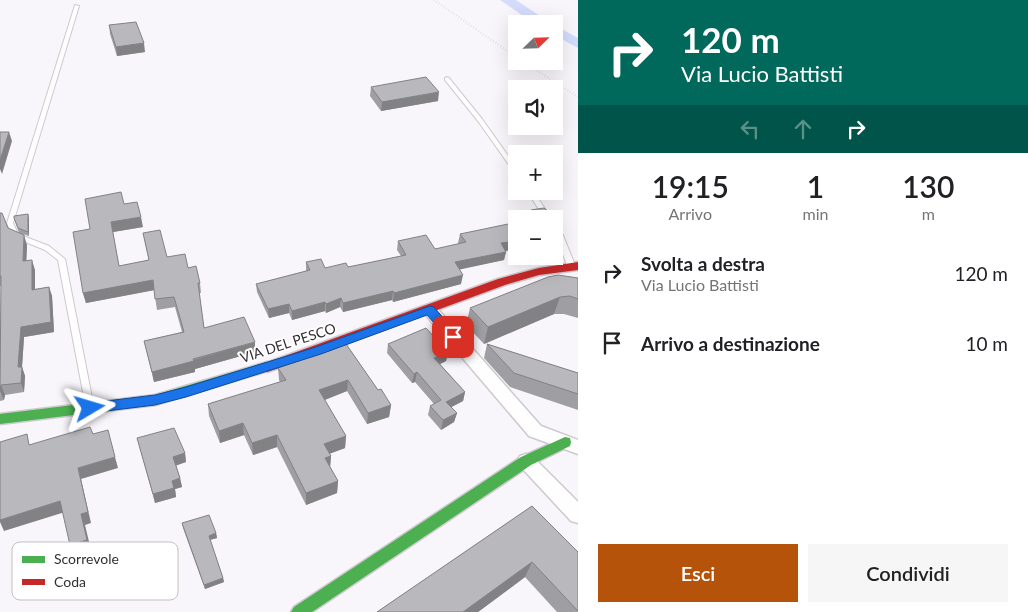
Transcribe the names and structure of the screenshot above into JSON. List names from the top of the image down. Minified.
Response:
{"streets":{"street":["VIA DEL PESCO"]},"legend":["Scorrevole","Coda"],"north":"top right","page":{"turn":["120 m","Via Lucio Battisti"],"map_buttons":["+","−"],"eta":["19:15","Arrivo","1","min","130","m"],"list":[{"name":"Svolta a destra","note":"Via Lucio Battisti","value":"120 m"},{"name":"Arrivo a destinazione","value":"10 m"}],"buttons":["Esci","Condividi"]}}
